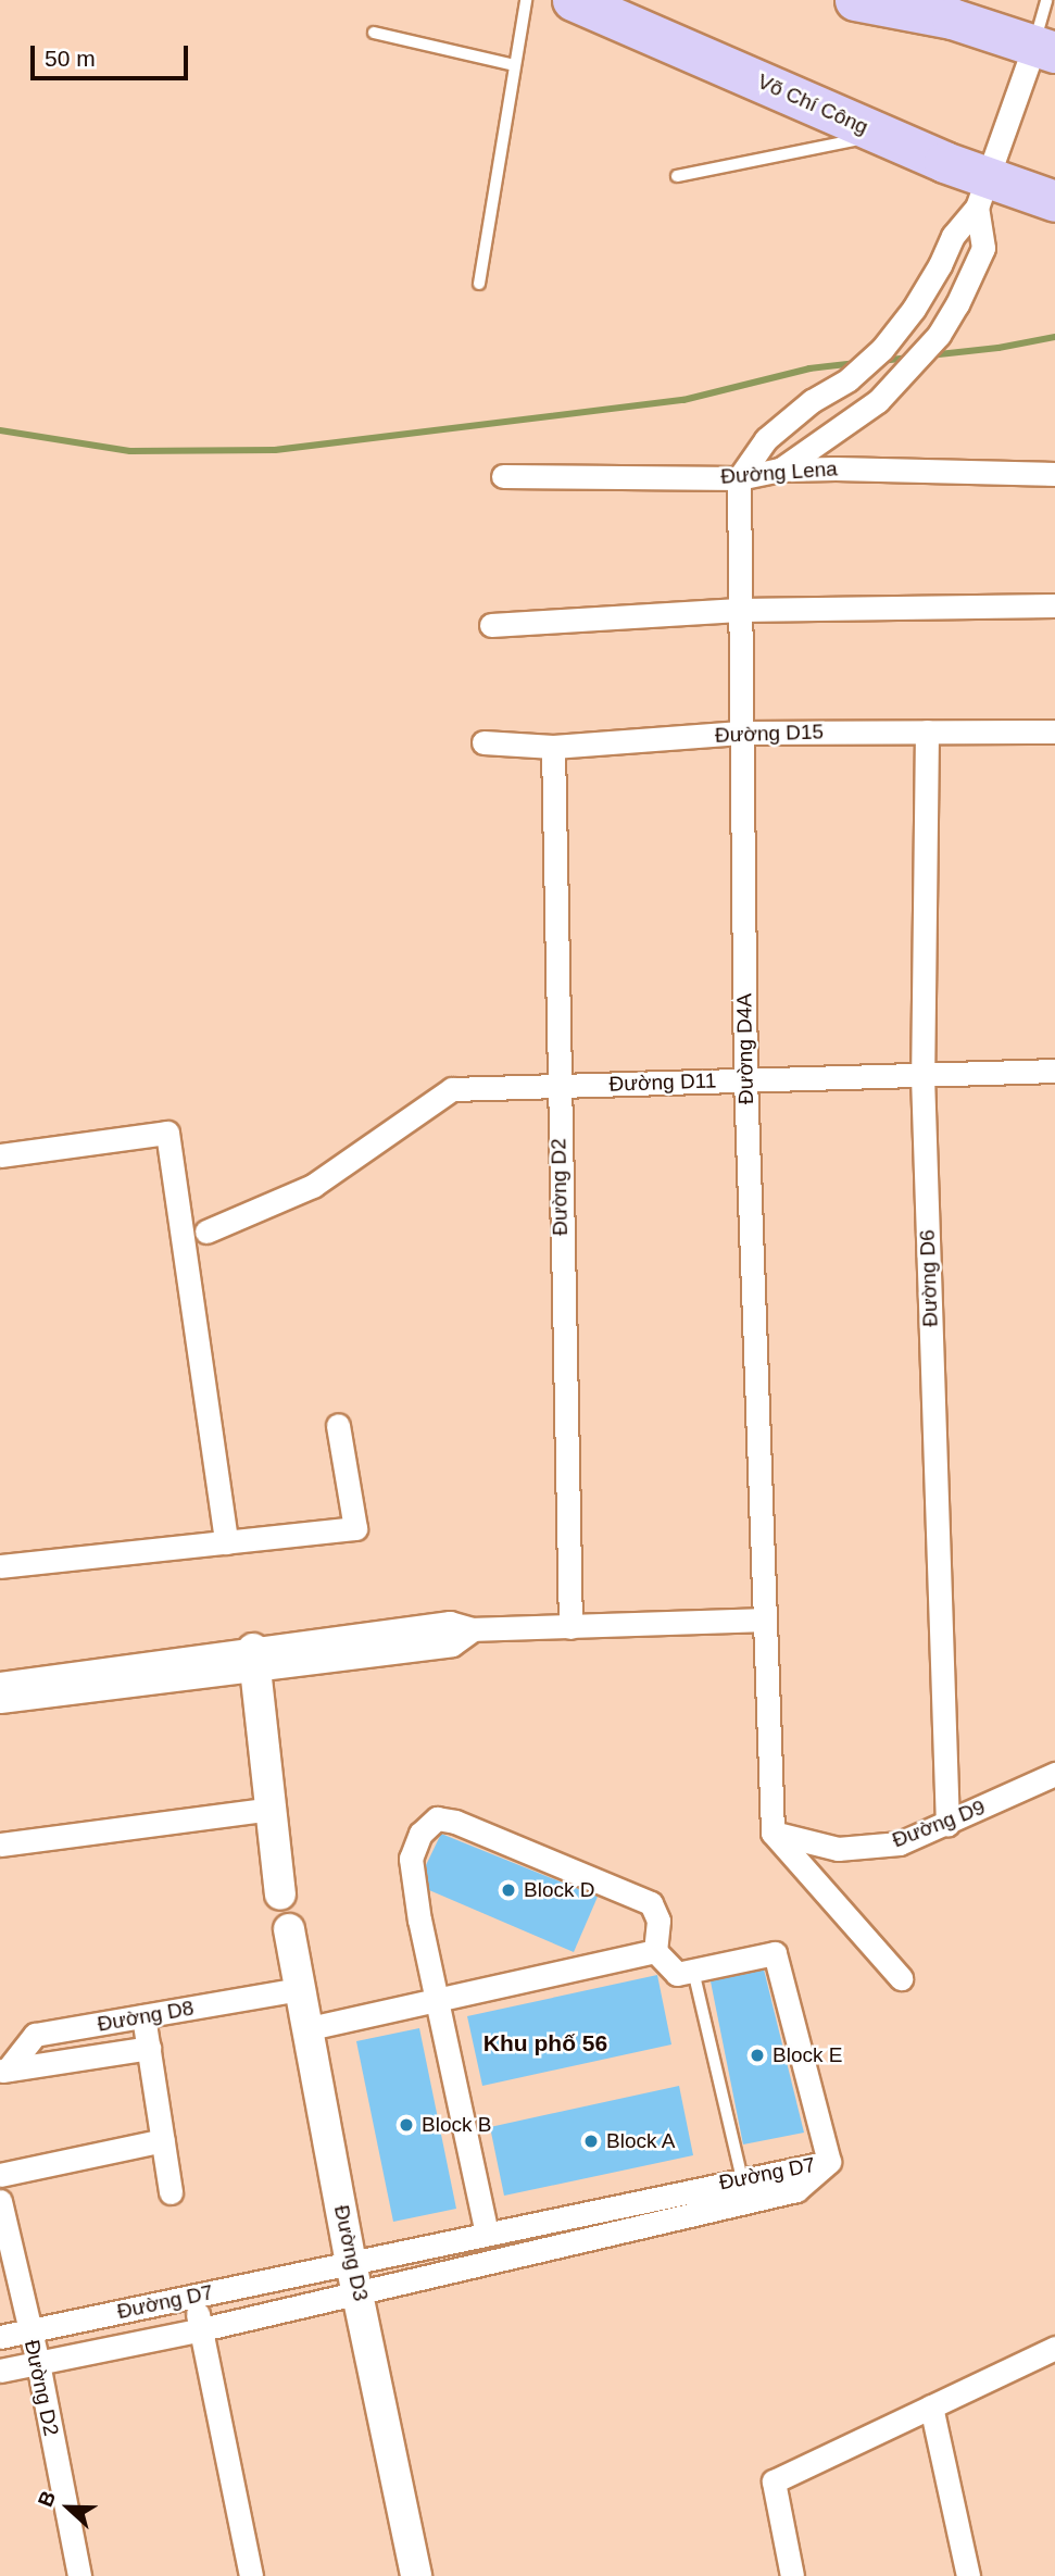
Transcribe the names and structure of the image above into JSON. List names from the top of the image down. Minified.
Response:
{"streets":{"highway":["Võ Chí Công"],"street":["Đường Lena","Đường D15","Đường D4A","Đường D11","Đường D2","Đường D6","Đường D9","Đường D8","Đường D7","Đường D3"]},"crossings":[["Đường Lena","Đường D4A"],["Đường D15","Đường D4A"],["Đường D15","Đường D2"],["Đường D15","Đường D6"],["Đường D4A","Đường D11"],["Đường D4A","Đường D9"],["Đường D11","Đường D2"],["Đường D11","Đường D6"],["Đường D2","Đường D7"],["Đường D6","Đường D9"],["Đường D8","Đường D3"],["Đường D7","Đường D3"]],"districts":["Khu phố 56"],"places":["Block D","Block E","Block B","Block A"],"scale_bar":"50 m","north":"left"}
